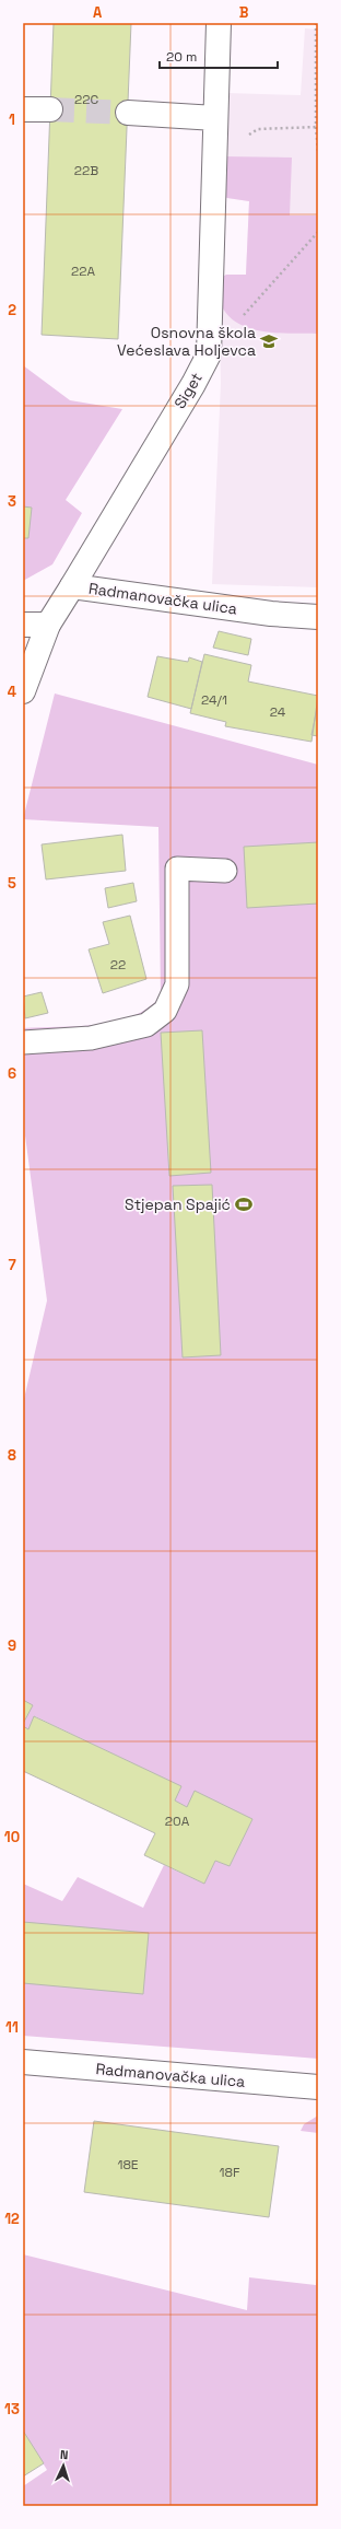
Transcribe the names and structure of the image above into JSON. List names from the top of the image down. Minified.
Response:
{"streets":{"street":["Siget","Radmanovačka ulica"]},"crossings":[["Siget","Radmanovačka ulica"]],"places":{"school or university":["Osnovna škola Većeslava Holjevca"],"sports":["Stjepan Spajić"]},"house_numbers":["22C","22B","22A","24/1","24","22","20A","18E","18F"],"scale_bar":"20 m","north":"top","grid":{"columns":["A","B"],"rows":["1","2","3","4","5","6","7","8","9","10","11","12","13"]}}
